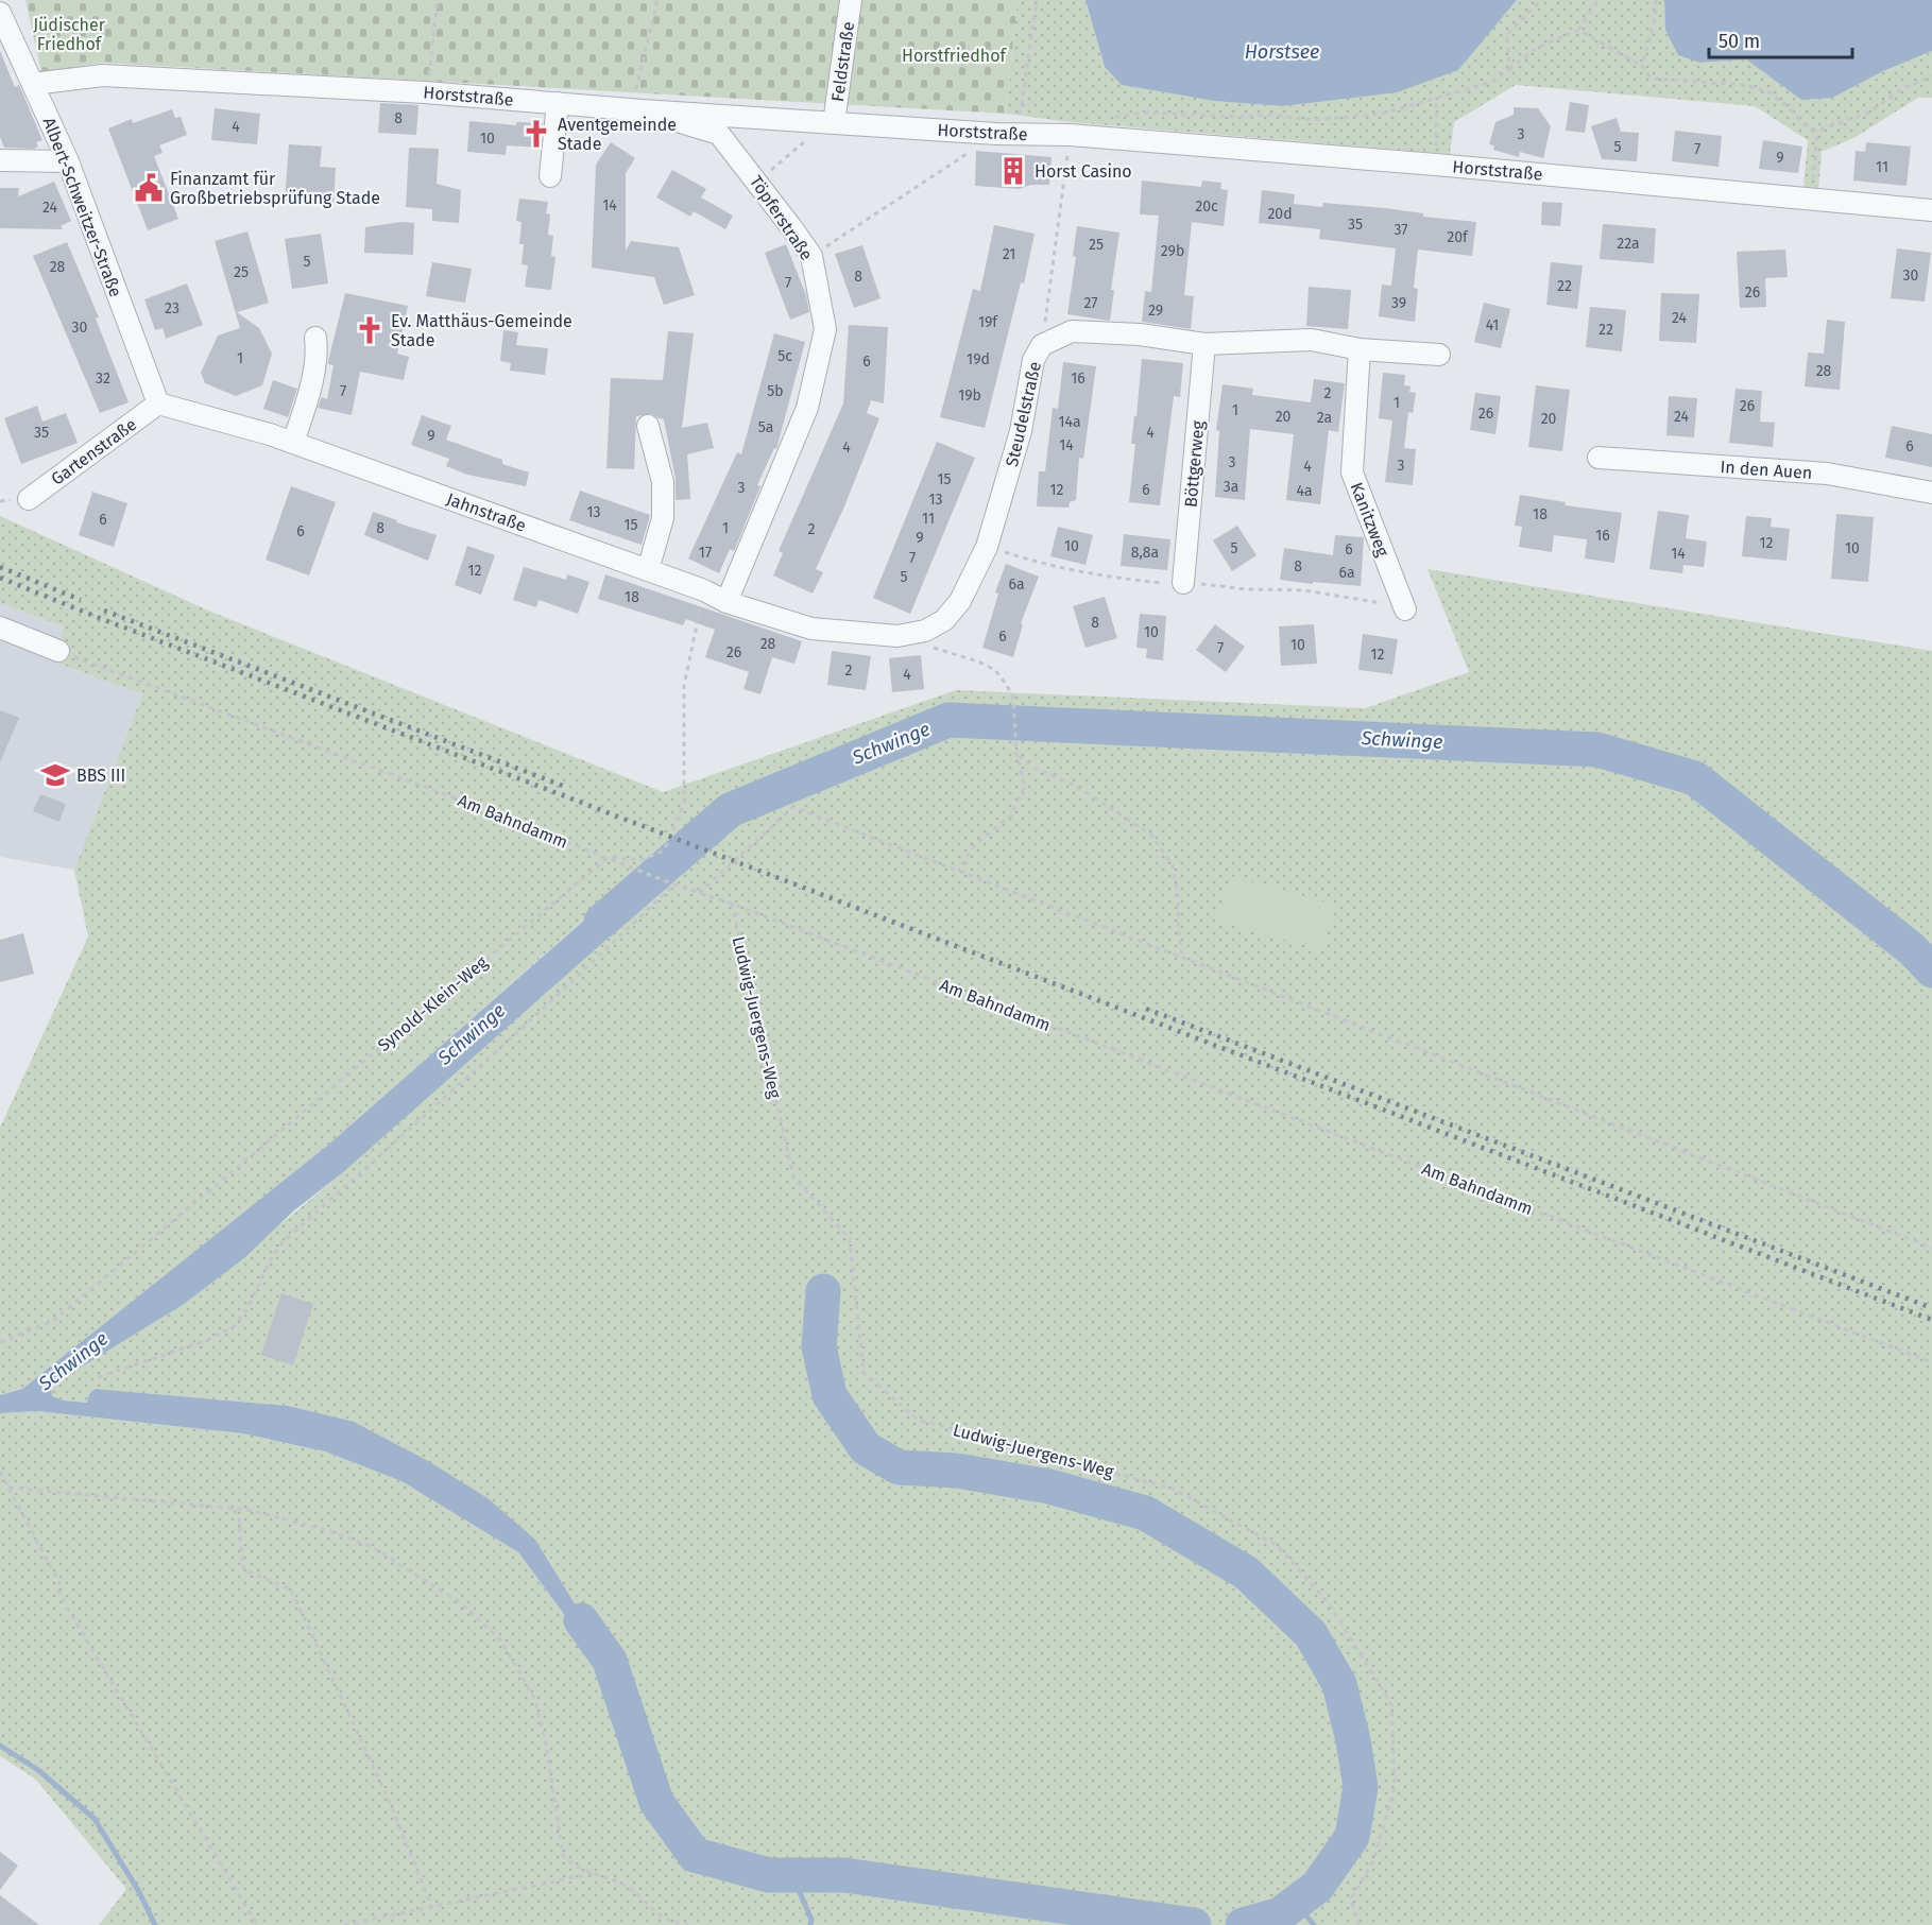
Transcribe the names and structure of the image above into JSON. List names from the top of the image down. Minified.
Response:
{"streets":{"street":["Feldstraße","Horststraße","Albert-Schweitzer-Straße","Töpferstraße","Steudelstraße","Gartenstraße","Böttgerweg","In den Auen","Jahnstraße","Kanitzweg"],"path":["Am Bahndamm","Synold-Klein-Weg","Ludwig-Juergens-Weg"]},"crossings":[["Feldstraße","Horststraße"],["Horststraße","Albert-Schweitzer-Straße"],["Horststraße","Töpferstraße"],["Albert-Schweitzer-Straße","Gartenstraße"],["Albert-Schweitzer-Straße","Jahnstraße"],["Töpferstraße","Jahnstraße"],["Steudelstraße","Böttgerweg"],["Steudelstraße","Jahnstraße"],["Steudelstraße","Kanitzweg"],["Gartenstraße","Jahnstraße"],["Am Bahndamm","Synold-Klein-Weg"],["Am Bahndamm","Ludwig-Juergens-Weg"]],"water":["Horstsee","Schwinge"],"parks":["Jüdischer Friedhof","Horstfriedhof"],"places":{"church":["Aventgemeinde Stade","Ev. Matthäus-Gemeinde Stade"],"building":["Horst Casino"],"public building":["Finanzamt für Großbetriebsprüfung Stade"],"school or university":["BBS III"]},"house_numbers":["8","4","3","10","5","7","9","11","14","20c","24","20d","35","37","20f","22a","25","29b","21","5","28","25","30","8","7","22","26","27","39","23","29","24","19f","41","30","22","5c","1","19d","6","28","32","16","7","5b","2","19b","1","26","1","26","20","24","2a","20","14a","5a","35","4","9","14","6","4","3","3","4","15","3a","3","12","6","4a","13","13","18","11","6","15","8","1","2","6","16","9","12","10","5","10","6","17","8,8a","14","7","8","12","6a","5","6a","18","8","10","6","28","10","7","26","12","2","4"],"scale_bar":"50 m"}
